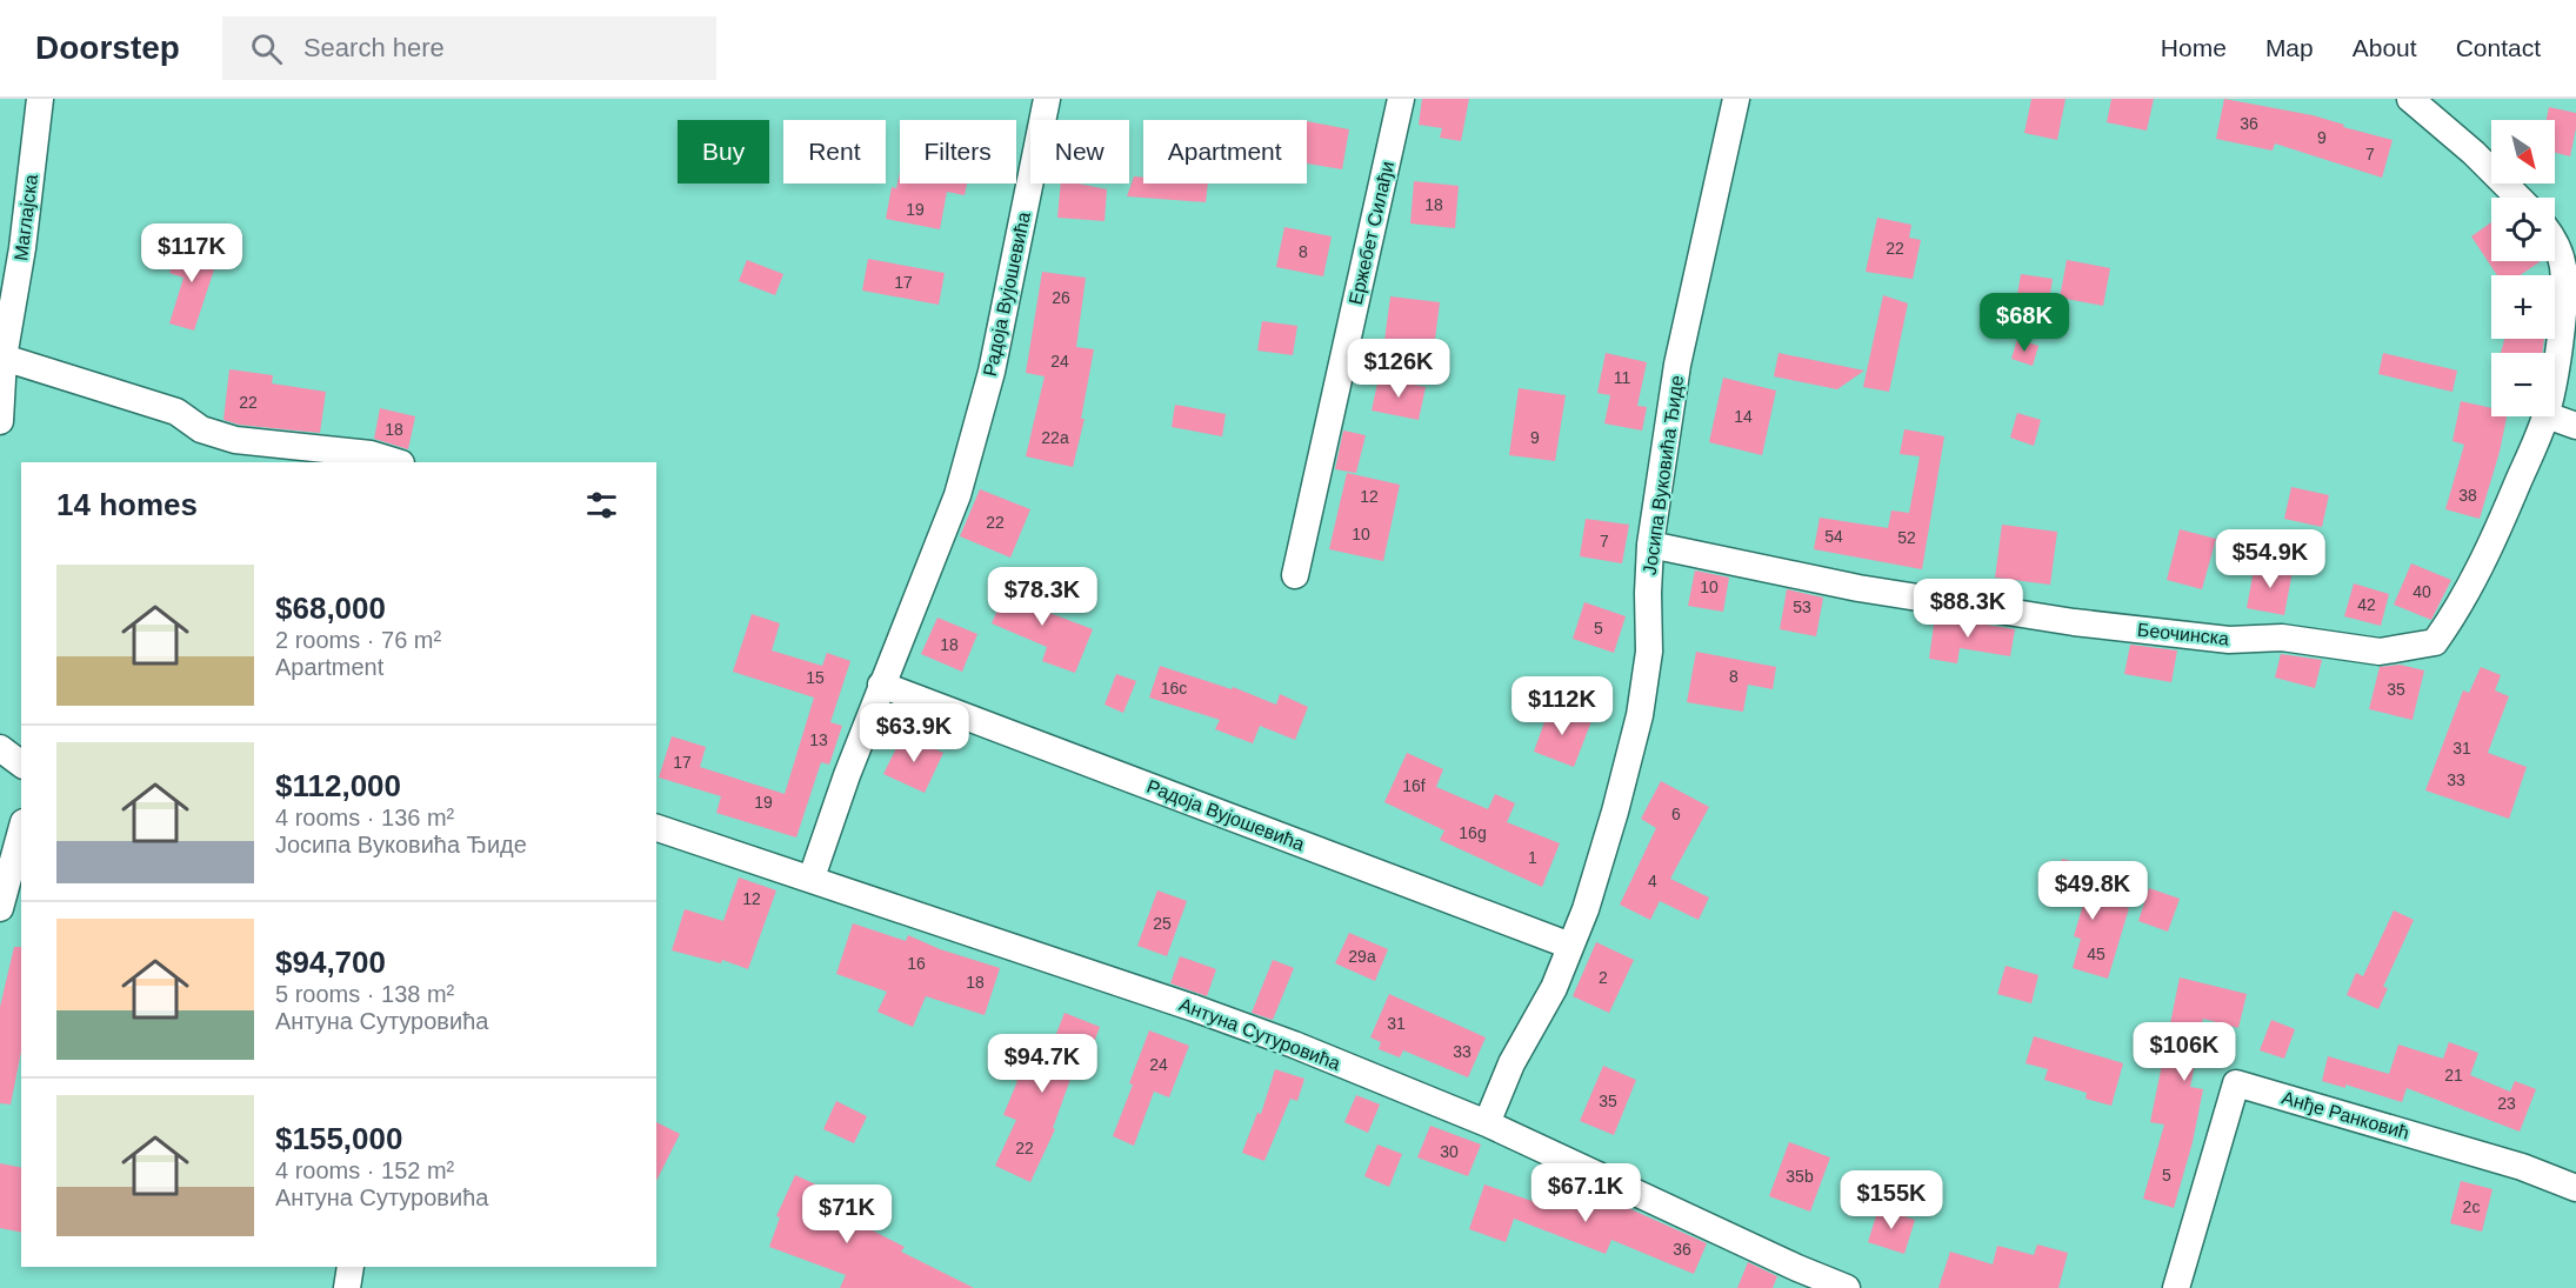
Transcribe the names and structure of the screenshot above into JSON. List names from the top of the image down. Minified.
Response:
{"streets":{"street":["Маглајска","Ержебет Силађи","Радоја Вујошевића","Јосипа Вуковића Ђиде","Беочинска","Антуна Сутуровића","Анђе Ранковић"]},"crossings":[["Радоја Вујошевића","Јосипа Вуковића Ђиде"],["Радоја Вујошевића","Антуна Сутуровића"],["Јосипа Вуковића Ђиде","Беочинска"],["Јосипа Вуковића Ђиде","Антуна Сутуровића"]],"house_numbers":["36","9","7","18","19","22","8","17","26","24","11","22","14","18","22a","9","38","12","22","10","54","52","7","10","40","42","53","5","18","8","15","16c","35","13","31","17","33","16f","19","6","16g","1","4","12","25","45","29a","16","2","18","31","33","24","21","35","23","22","30","5","35b","2c","36"],"north":"bottom right","page":{"header":"Doorstep","search":"Search here","nav":["Home","Map","About","Contact"],"map_buttons":["+","−"],"chip":["Buy","Rent","Filters","New","Apartment"],"price":["$117K","$68K","$126K","$54.9K","$78.3K","$88.3K","$112K","$63.9K","$49.8K","$106K","$94.7K","$67.1K","$155K","$71K"],"heading":"14 homes","list":[{"name":"$68,000","note":"2 rooms · 76 m² · Apartment"},{"name":"$112,000","note":"4 rooms · 136 m² · Јосипа Вуковића Ђиде"},{"name":"$94,700","note":"5 rooms · 138 m² · Антуна Сутуровића"},{"name":"$155,000","note":"4 rooms · 152 m² · Антуна Сутуровића"}]}}
